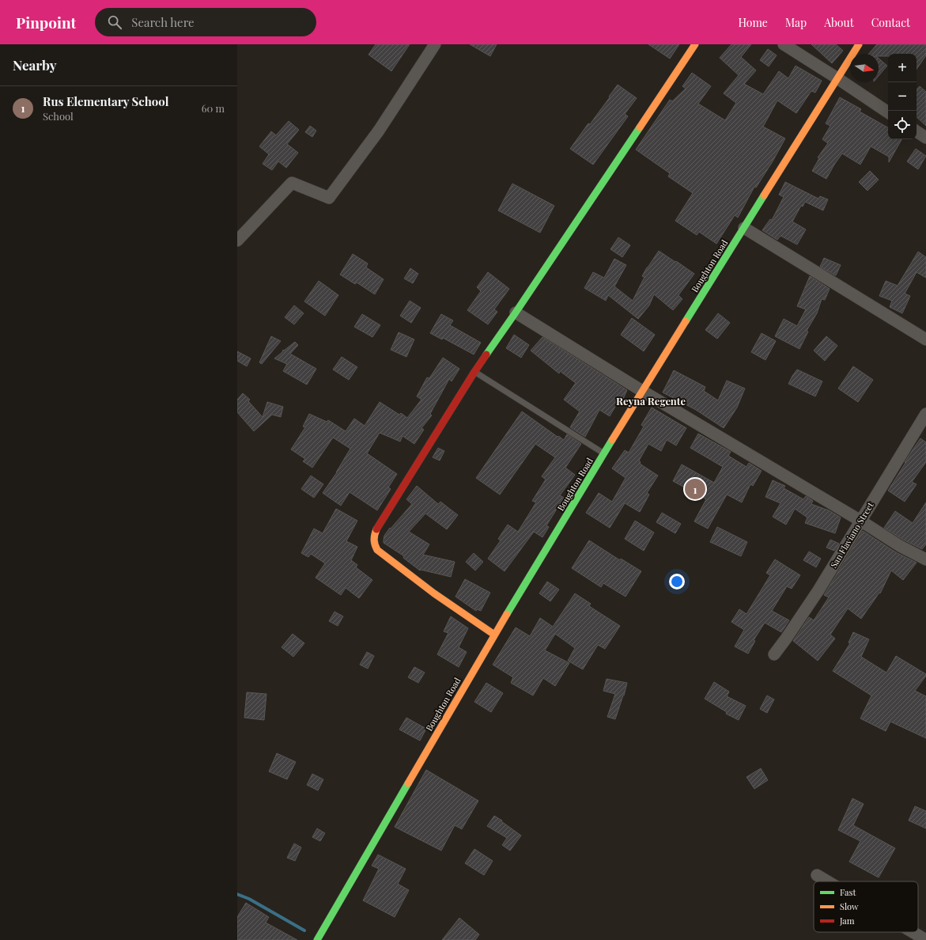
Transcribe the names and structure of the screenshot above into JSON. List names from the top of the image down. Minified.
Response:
{"streets":{"main road":["Boughton Road"],"street":["San Flaviano Street"]},"districts":["Reyna Regente"],"legend":["Fast","Slow","Jam"],"north":"right","page":{"header":"Pinpoint","search":"Search here","nav":["Home","Map","About","Contact"],"heading":"Nearby","map_buttons":["+","−"],"list":[{"mark":"1","name":"Rus Elementary School","note":"School","value":"60 m"}],"pins":"1"}}
